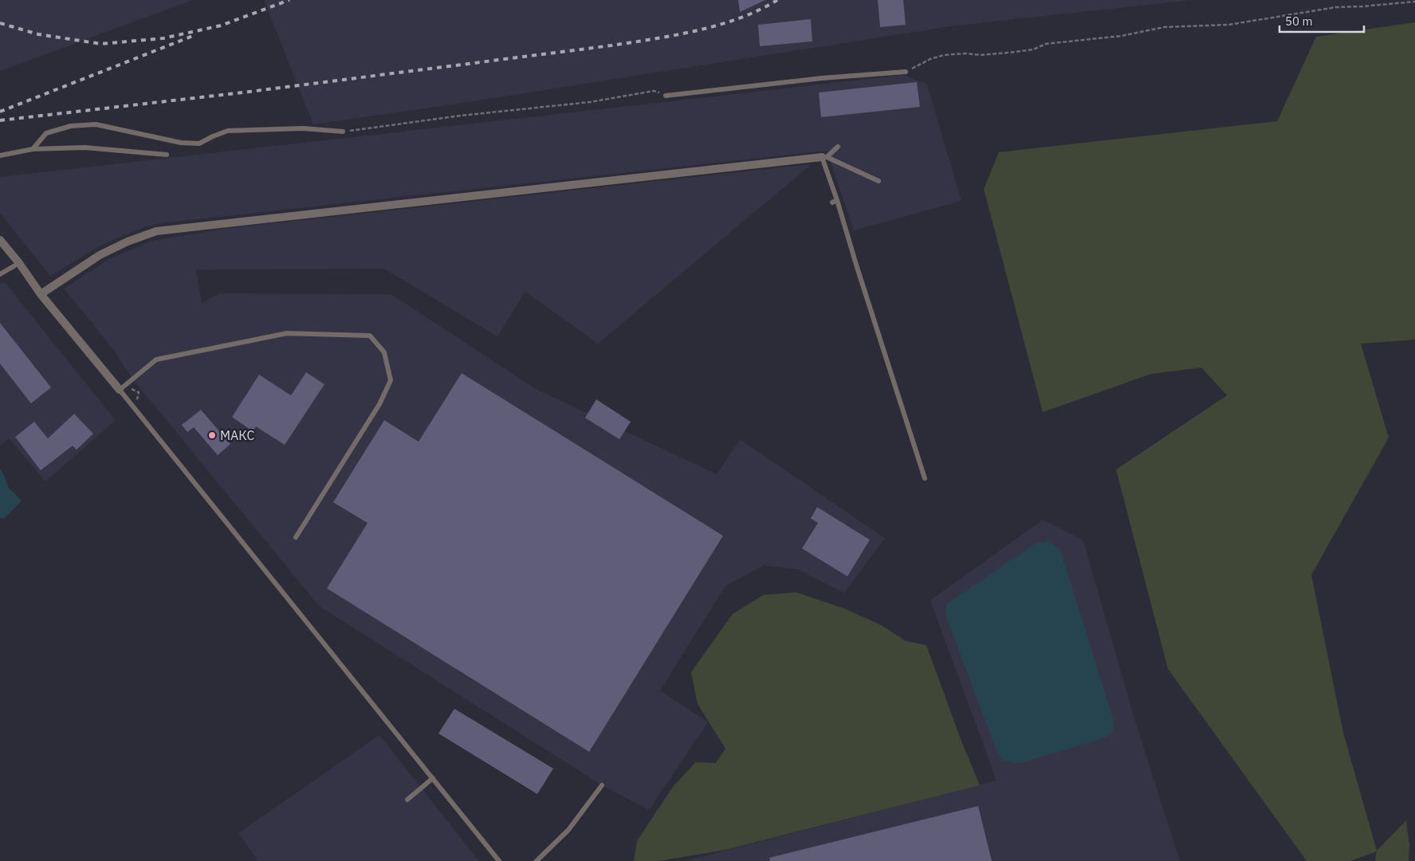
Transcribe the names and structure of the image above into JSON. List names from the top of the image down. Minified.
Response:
{"places":["МАКС"],"scale_bar":"50 m"}
